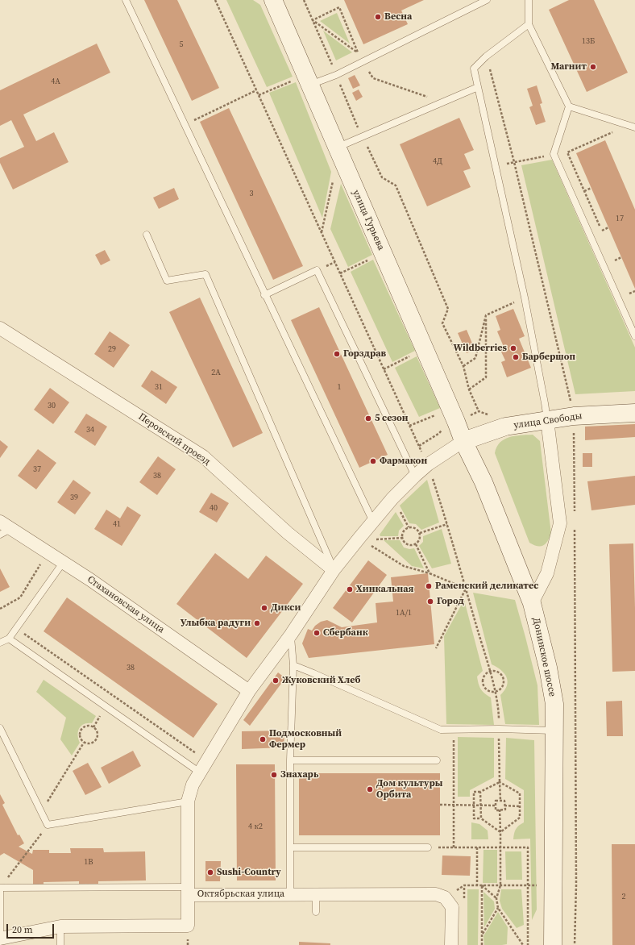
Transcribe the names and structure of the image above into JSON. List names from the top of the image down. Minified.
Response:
{"streets":{"main road":["улица Гурьева","улица Свободы","Донинское шоссе"],"street":["Перовский проезд","Стахановская улица","Октябрьская улица"]},"crossings":[["улица Гурьева","улица Свободы"],["улица Гурьева","Донинское шоссе"],["улица Свободы","Донинское шоссе"]],"places":["Весна","Магнит","Wildberries","Горздрав","Барбершоп","5 сезон","Фармакон","Раменский деликатес","Хинкальная","Город","Дикси","Улыбка радуги","Сбербанк","Жуковский Хлеб","Подмосковный Фермер","Знахарь","Дом культуры Орбита","Sushi-Country"],"house_numbers":["13Б","5","4А","4Д","3","17","29","2А","31","1","30","34","37","38","39","40","41","1А/1","38","4 к2","1В","2"],"scale_bar":"20 m"}
